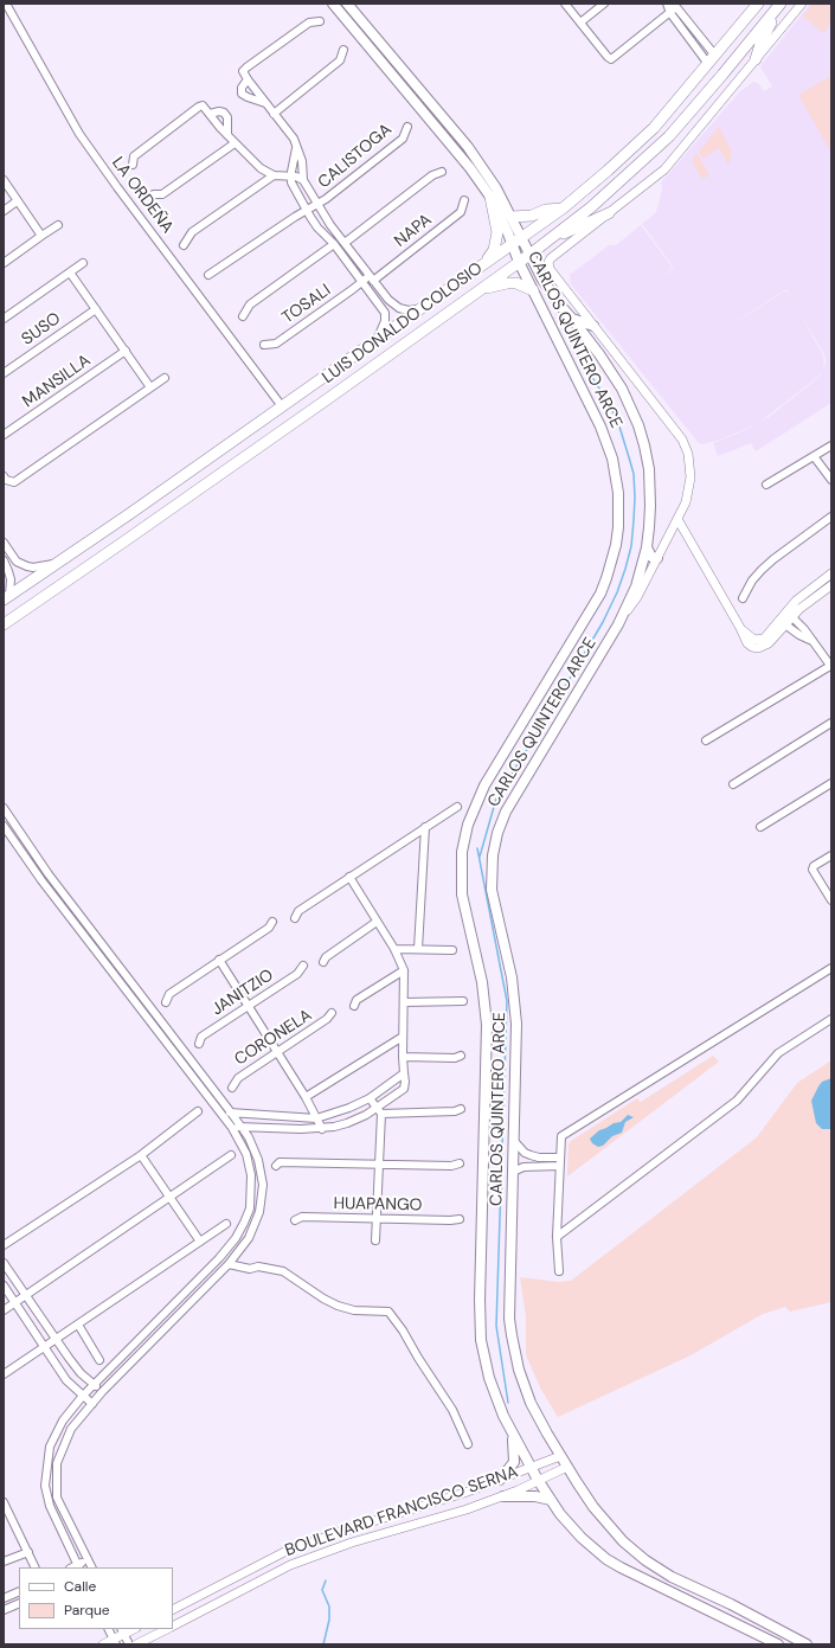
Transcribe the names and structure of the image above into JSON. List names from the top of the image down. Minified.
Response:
{"streets":{"main road":["LUIS DONALDO COLOSIO","CARLOS QUINTERO ARCE"],"street":["CALISTOGA","LA ORDEÑA","NAPA","TOSALI","SUSO","MANSILLA","JANITZIO","CORONELA","HUAPANGO","BOULEVARD FRANCISCO SERNA"]},"crossings":[["LA ORDEÑA","LUIS DONALDO COLOSIO"],["NAPA","TOSALI"],["LUIS DONALDO COLOSIO","CARLOS QUINTERO ARCE"],["CARLOS QUINTERO ARCE","BOULEVARD FRANCISCO SERNA"]],"legend":["Calle","Parque"]}
